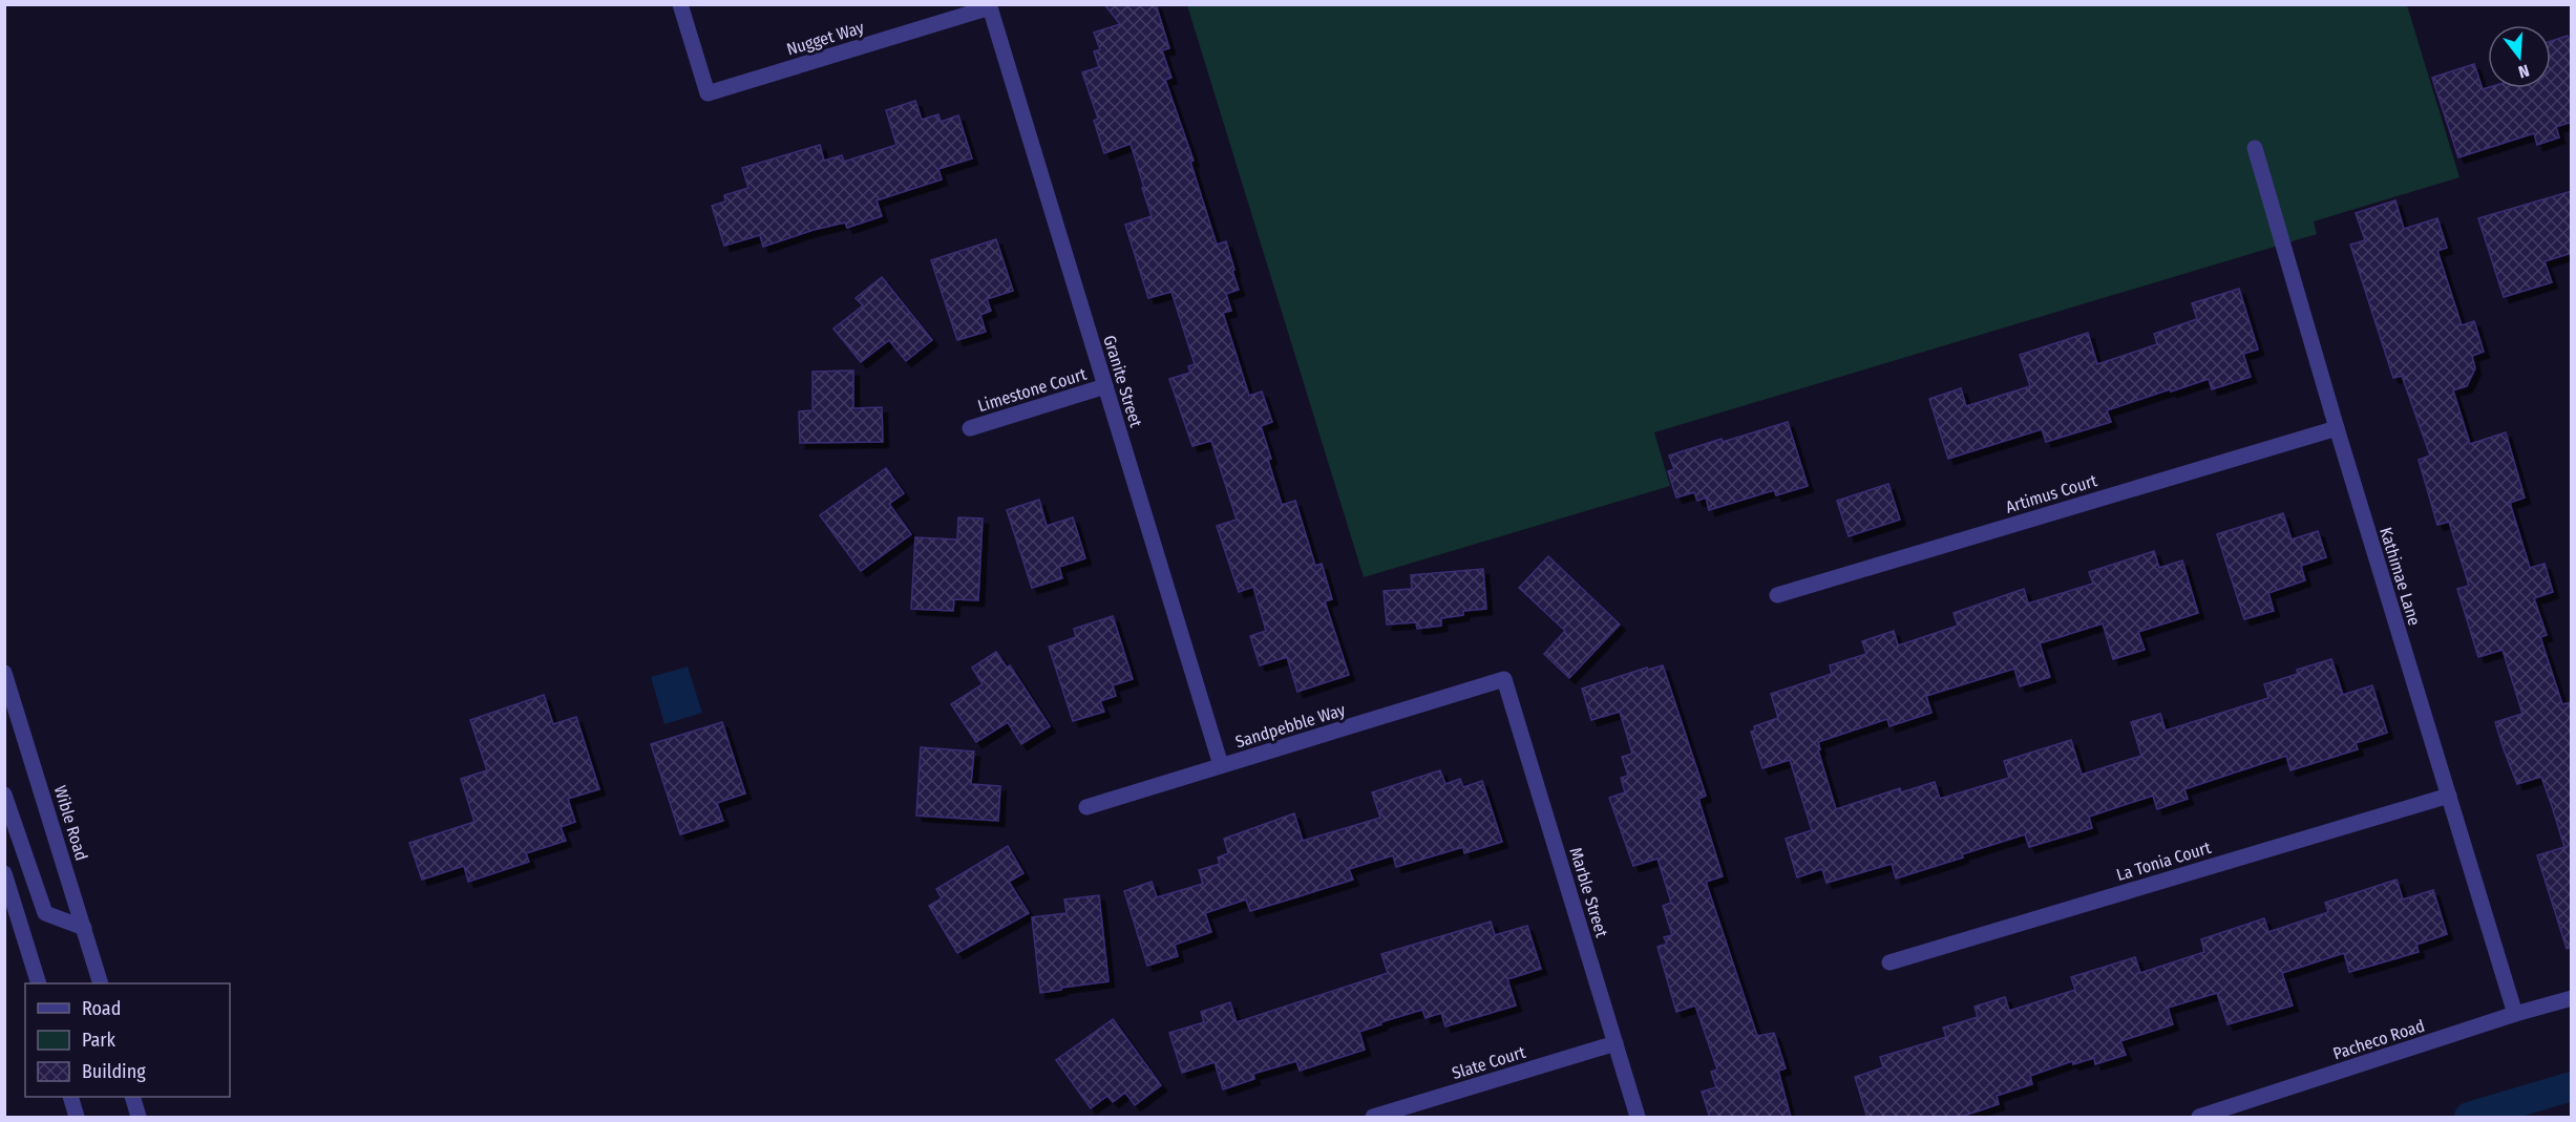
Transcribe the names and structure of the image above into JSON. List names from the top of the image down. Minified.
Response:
{"streets":{"street":["Nugget Way","Granite Street","Limestone Court","Artimus Court","Kathimae Lane","Sandpebble Way","Wible Road","La Tonia Court","Marble Street","Pacheco Road","Slate Court"]},"crossings":[["Nugget Way","Granite Street"],["Granite Street","Limestone Court"],["Granite Street","Sandpebble Way"],["Artimus Court","Kathimae Lane"],["Kathimae Lane","La Tonia Court"],["Kathimae Lane","Pacheco Road"],["Sandpebble Way","Marble Street"],["Marble Street","Slate Court"]],"legend":["Road","Park","Building"],"north":"bottom"}
